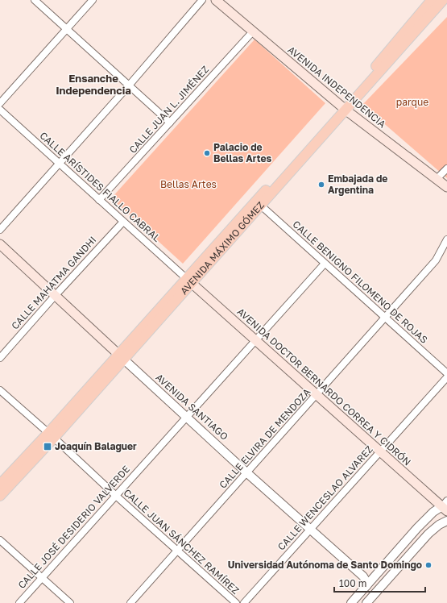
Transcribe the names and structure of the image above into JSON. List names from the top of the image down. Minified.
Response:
{"streets":{"main road":["AVENIDA INDEPENDENCIA","AVENIDA MÁXIMO GÓMEZ","AVENIDA DOCTOR BERNARDO CORREA Y CIDRÓN","AVENIDA SANTIAGO"],"street":["CALLE JUAN L. JIMÉNEZ","CALLE ARÍSTIDES FIALLO CABRAL","CALLE BENIGNO FILOMENO DE ROJAS","CALLE MAHATMA GANDHI","CALLE ELVIRA DE MENDOZA","CALLE WENCESLAO ALVAREZ","CALLE JOSÉ DESIDERIO VALVERDE","CALLE JUAN SÁNCHEZ RAMÍREZ"]},"crossings":[["AVENIDA INDEPENDENCIA","CALLE JUAN L. JIMÉNEZ"],["AVENIDA INDEPENDENCIA","AVENIDA MÁXIMO GÓMEZ"],["CALLE JUAN L. JIMÉNEZ","CALLE ARÍSTIDES FIALLO CABRAL"],["CALLE ARÍSTIDES FIALLO CABRAL","AVENIDA MÁXIMO GÓMEZ"],["CALLE ARÍSTIDES FIALLO CABRAL","CALLE MAHATMA GANDHI"],["CALLE ARÍSTIDES FIALLO CABRAL","AVENIDA DOCTOR BERNARDO CORREA Y CIDRÓN"],["AVENIDA MÁXIMO GÓMEZ","CALLE BENIGNO FILOMENO DE ROJAS"],["AVENIDA MÁXIMO GÓMEZ","AVENIDA DOCTOR BERNARDO CORREA Y CIDRÓN"],["AVENIDA MÁXIMO GÓMEZ","AVENIDA SANTIAGO"],["AVENIDA MÁXIMO GÓMEZ","CALLE JUAN SÁNCHEZ RAMÍREZ"],["CALLE BENIGNO FILOMENO DE ROJAS","CALLE ELVIRA DE MENDOZA"],["CALLE BENIGNO FILOMENO DE ROJAS","CALLE JOSÉ DESIDERIO VALVERDE"],["CALLE MAHATMA GANDHI","AVENIDA SANTIAGO"],["AVENIDA DOCTOR BERNARDO CORREA Y CIDRÓN","CALLE ELVIRA DE MENDOZA"],["AVENIDA DOCTOR BERNARDO CORREA Y CIDRÓN","CALLE WENCESLAO ALVAREZ"],["AVENIDA DOCTOR BERNARDO CORREA Y CIDRÓN","CALLE JOSÉ DESIDERIO VALVERDE"],["AVENIDA SANTIAGO","CALLE ELVIRA DE MENDOZA"],["AVENIDA SANTIAGO","CALLE WENCESLAO ALVAREZ"],["AVENIDA SANTIAGO","CALLE JOSÉ DESIDERIO VALVERDE"],["CALLE ELVIRA DE MENDOZA","CALLE JUAN SÁNCHEZ RAMÍREZ"],["CALLE JOSÉ DESIDERIO VALVERDE","CALLE JUAN SÁNCHEZ RAMÍREZ"]],"districts":["Ensanche Independencia"],"parks":["parque","Bellas Artes"],"places":{"other":["Palacio de Bellas Artes","Embajada de Argentina","Universidad Autónoma de Santo Domingo"],"transit":["Joaquín Balaguer"]},"scale_bar":"100 m"}
